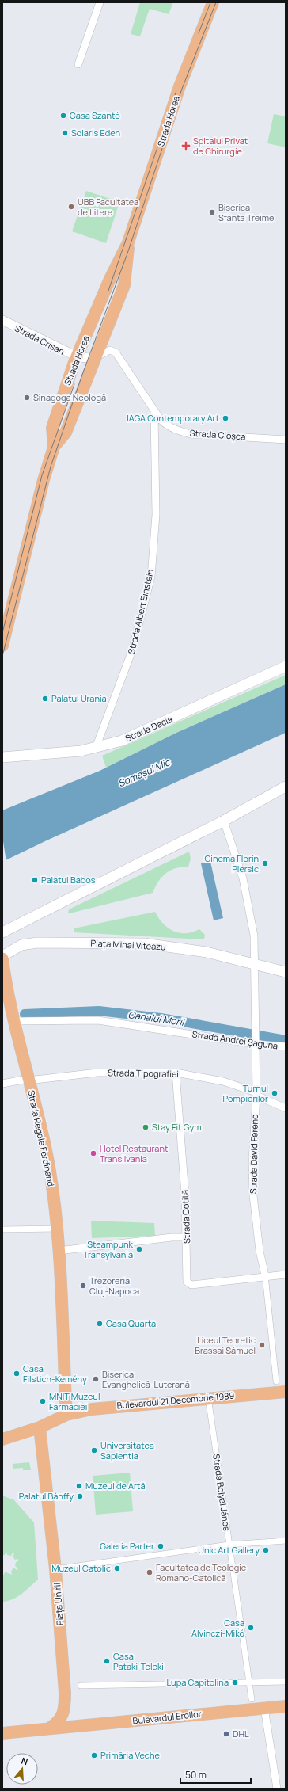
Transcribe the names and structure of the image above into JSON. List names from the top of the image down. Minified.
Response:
{"streets":{"main road":["Strada Horea","Strada Dacia","Piața Mihai Viteazu","Strada Regele Ferdinand","Bulevardul 21 Decembrie 1989","Piața Unirii","Bulevardul Eroilor"],"street":["Strada Crișan","Strada Cloșca","Strada Albert Einstein","Strada Andrei Șaguna","Strada Tipografiei","Strada Dávid Ferenc","Strada Cotită","Strada Bolyai János"]},"crossings":[["Strada Horea","Strada Crișan"],["Strada Horea","Strada Cloșca"],["Strada Crișan","Strada Cloșca"],["Strada Cloșca","Strada Albert Einstein"],["Strada Albert Einstein","Strada Dacia"],["Piața Mihai Viteazu","Strada Dávid Ferenc"],["Strada Andrei Șaguna","Strada Regele Ferdinand"],["Strada Andrei Șaguna","Strada Dávid Ferenc"],["Strada Tipografiei","Strada Regele Ferdinand"],["Strada Tipografiei","Strada Dávid Ferenc"],["Strada Tipografiei","Strada Cotită"],["Strada Regele Ferdinand","Bulevardul 21 Decembrie 1989"],["Strada Dávid Ferenc","Strada Cotită"],["Bulevardul 21 Decembrie 1989","Strada Bolyai János"],["Piața Unirii","Bulevardul Eroilor"]],"water":["Someșul Mic","Canalul Morii"],"places":{"other":["Casa Szántó","Solaris Eden","UBB Facultatea de Litere","Biserica Sfânta Treime","Sinagoga Neologă","IAGA Contemporary Art","Palatul Urania","Cinema Florin Piersic","Palatul Babos","Turnul Pompierilor","Stay Fit Gym","Hotel Restaurant Transilvania","Steampunk Transylvania","Trezoreria Cluj-Napoca","Casa Quarta","Liceul Teoretic Brassai Sámuel","Casa Filstich-Kemény","Biserica Evanghelică-Luterană","MNIT Muzeul Farmaciei","Universitatea Sapientia","Muzeul de Artă","Palatul Bánffy","Galeria Parter","Unic Art Gallery","Muzeul Catolic","Facultatea de Teologie Romano-Catolică","Casa Alvinczi-Mikó","Casa Pataki-Teleki","Lupa Capitolina","DHL","Primăria Veche"],"health":["Spitalul Privat de Chirurgie"]},"scale_bar":"50 m","north":"top"}
